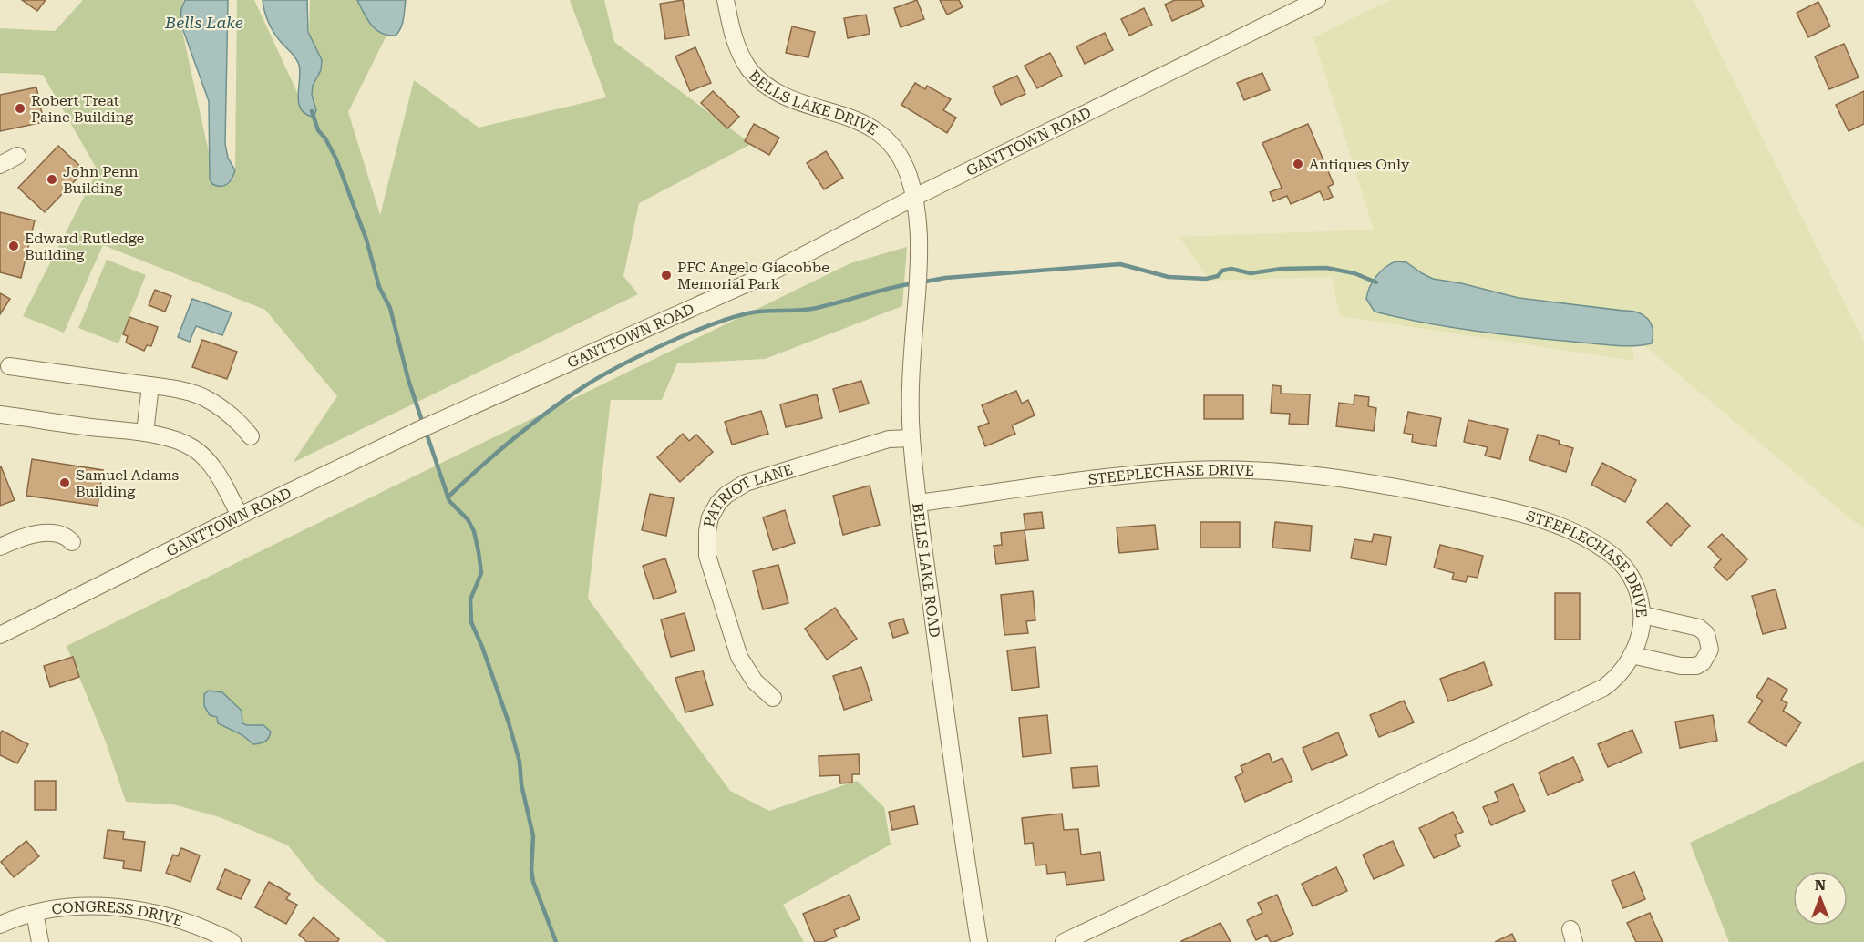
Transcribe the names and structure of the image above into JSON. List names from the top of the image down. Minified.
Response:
{"streets":{"street":["BELLS LAKE DRIVE","GANTTOWN ROAD","STEEPLECHASE DRIVE","PATRIOT LANE","BELLS LAKE ROAD","CONGRESS DRIVE"]},"crossings":[["BELLS LAKE DRIVE","GANTTOWN ROAD"],["BELLS LAKE DRIVE","BELLS LAKE ROAD"],["GANTTOWN ROAD","BELLS LAKE ROAD"],["STEEPLECHASE DRIVE","BELLS LAKE ROAD"],["PATRIOT LANE","BELLS LAKE ROAD"]],"water":["Bells Lake"],"places":["Robert Treat Paine Building","Antiques Only","John Penn Building","Edward Rutledge Building","PFC Angelo Giacobbe Memorial Park","Samuel Adams Building"],"north":"top"}
